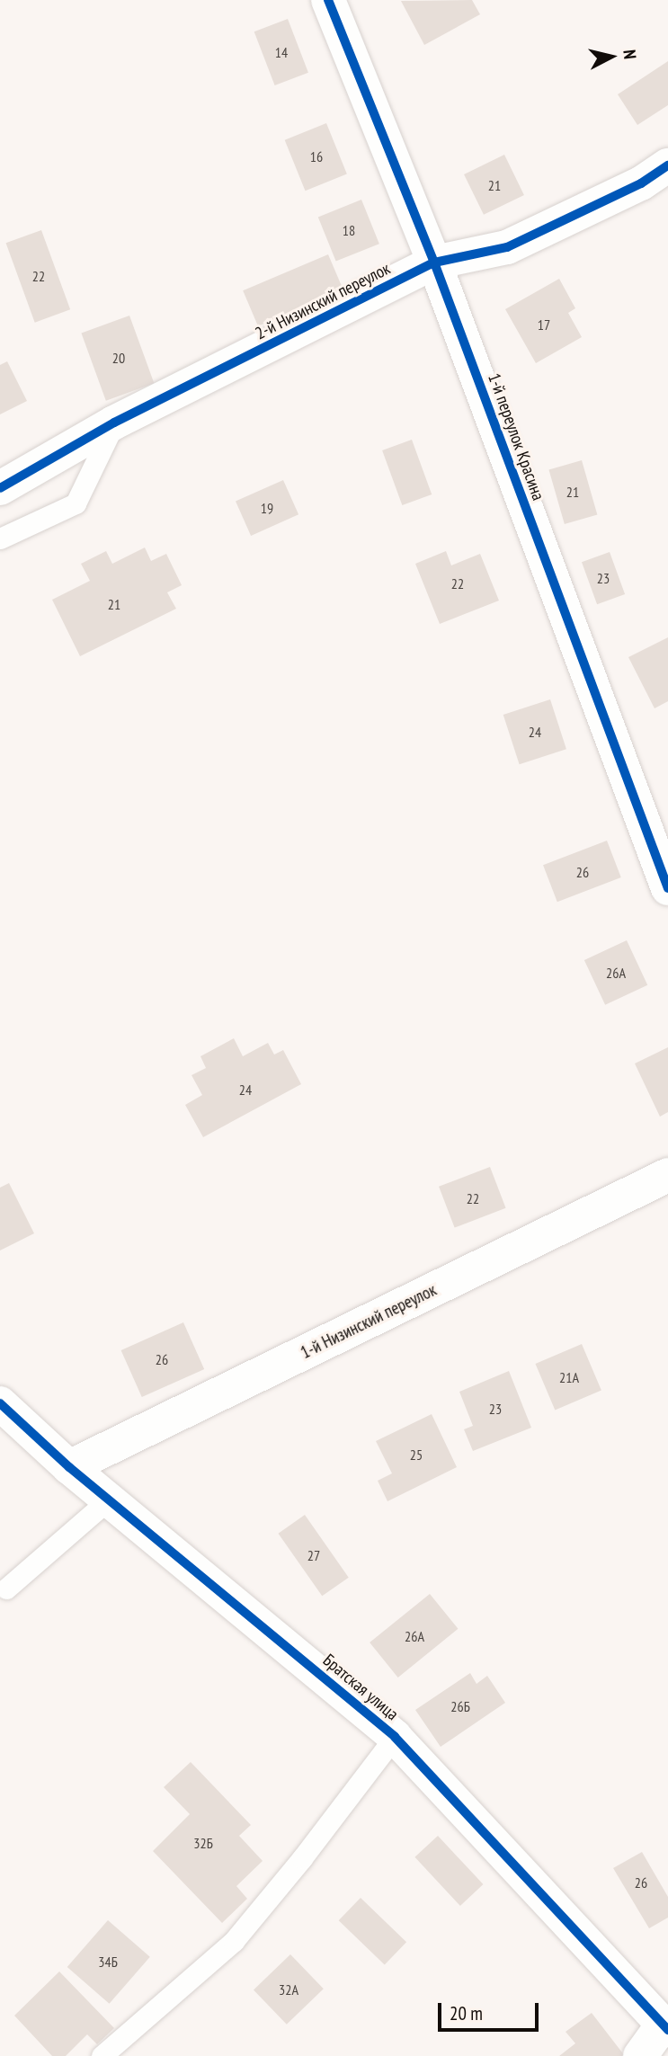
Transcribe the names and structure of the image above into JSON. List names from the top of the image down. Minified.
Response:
{"streets":{"street":["2-й Низинский переулок","1-й переулок Красина","1-й Низинский переулок","Братская улица"]},"crossings":[["2-й Низинский переулок","1-й переулок Красина"],["1-й Низинский переулок","Братская улица"]],"house_numbers":["14","16","21","18","22","17","20","21","19","23","22","21","24","26","26А","24","22","26","21А","23","25","27","26А","26Б","32Б","26","34Б","32А"],"scale_bar":"20 m","north":"right"}
